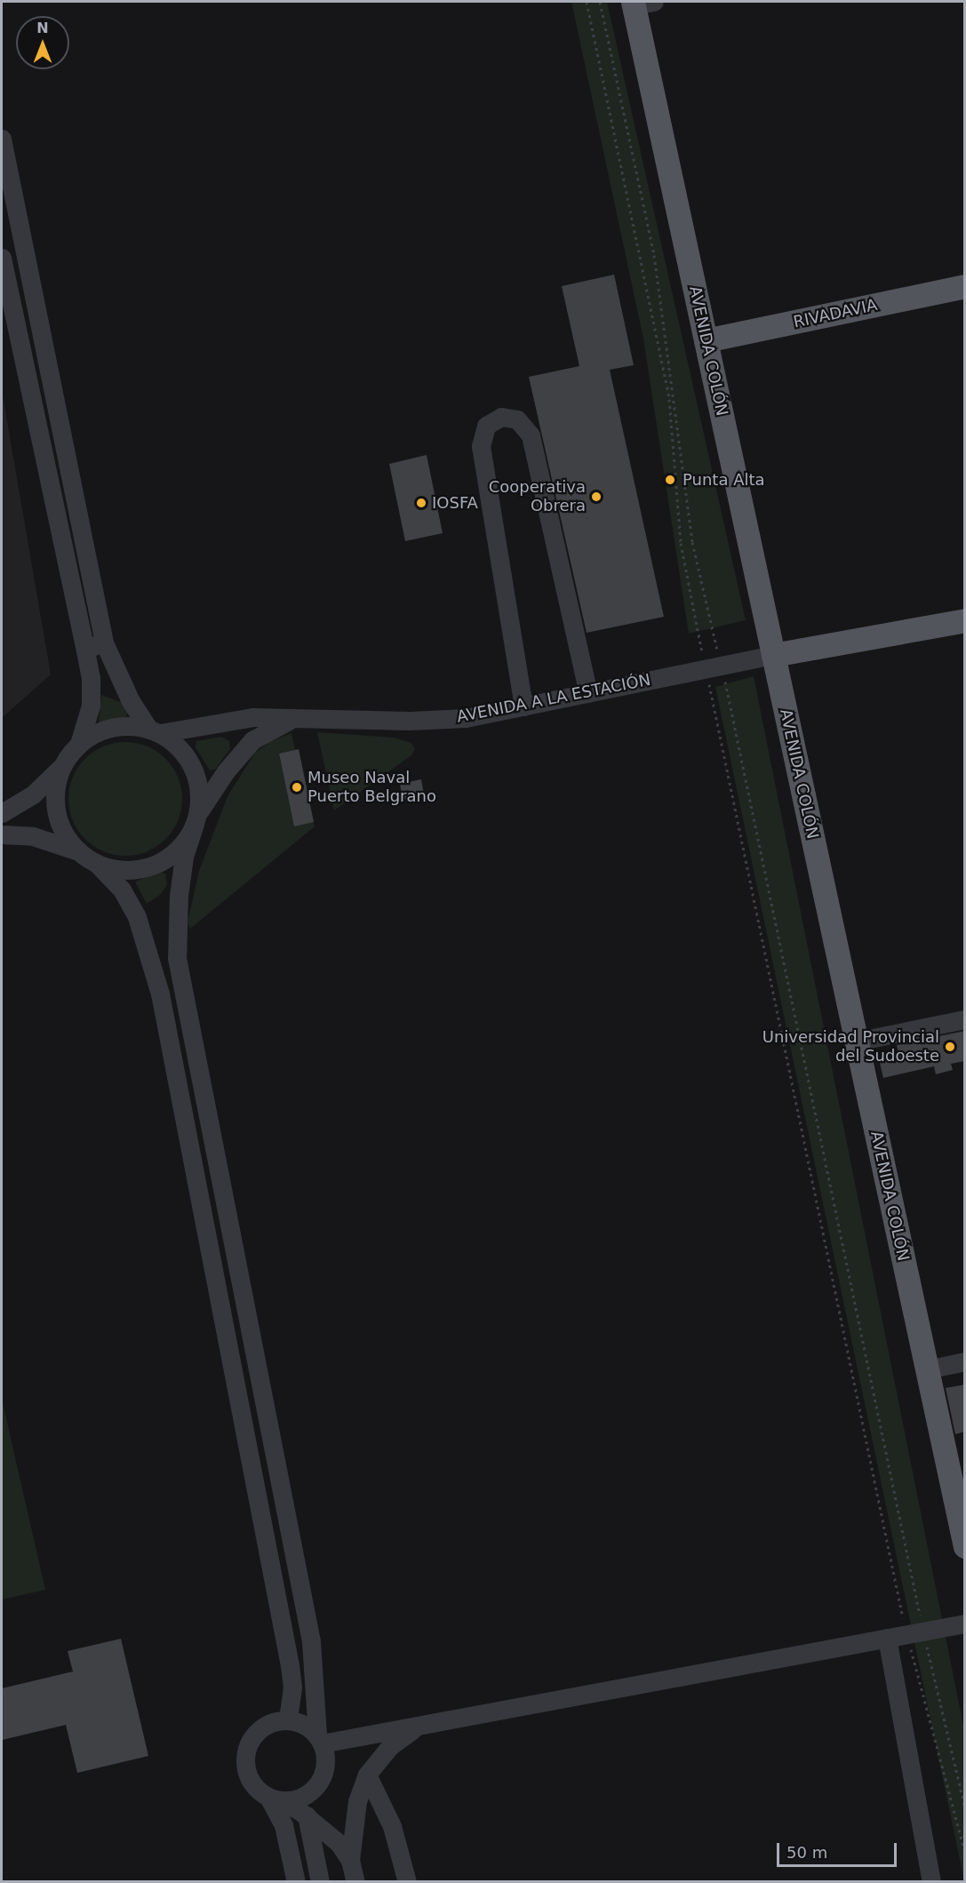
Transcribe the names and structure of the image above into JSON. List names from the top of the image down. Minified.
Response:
{"streets":{"main road":["RIVADAVIA","AVENIDA COLÓN"],"street":["AVENIDA A LA ESTACIÓN"]},"crossings":[["RIVADAVIA","AVENIDA COLÓN"],["AVENIDA COLÓN","AVENIDA A LA ESTACIÓN"]],"places":["Punta Alta","Cooperativa Obrera","IOSFA","Museo Naval Puerto Belgrano","Universidad Provincial del Sudoeste"],"scale_bar":"50 m","north":"top"}
